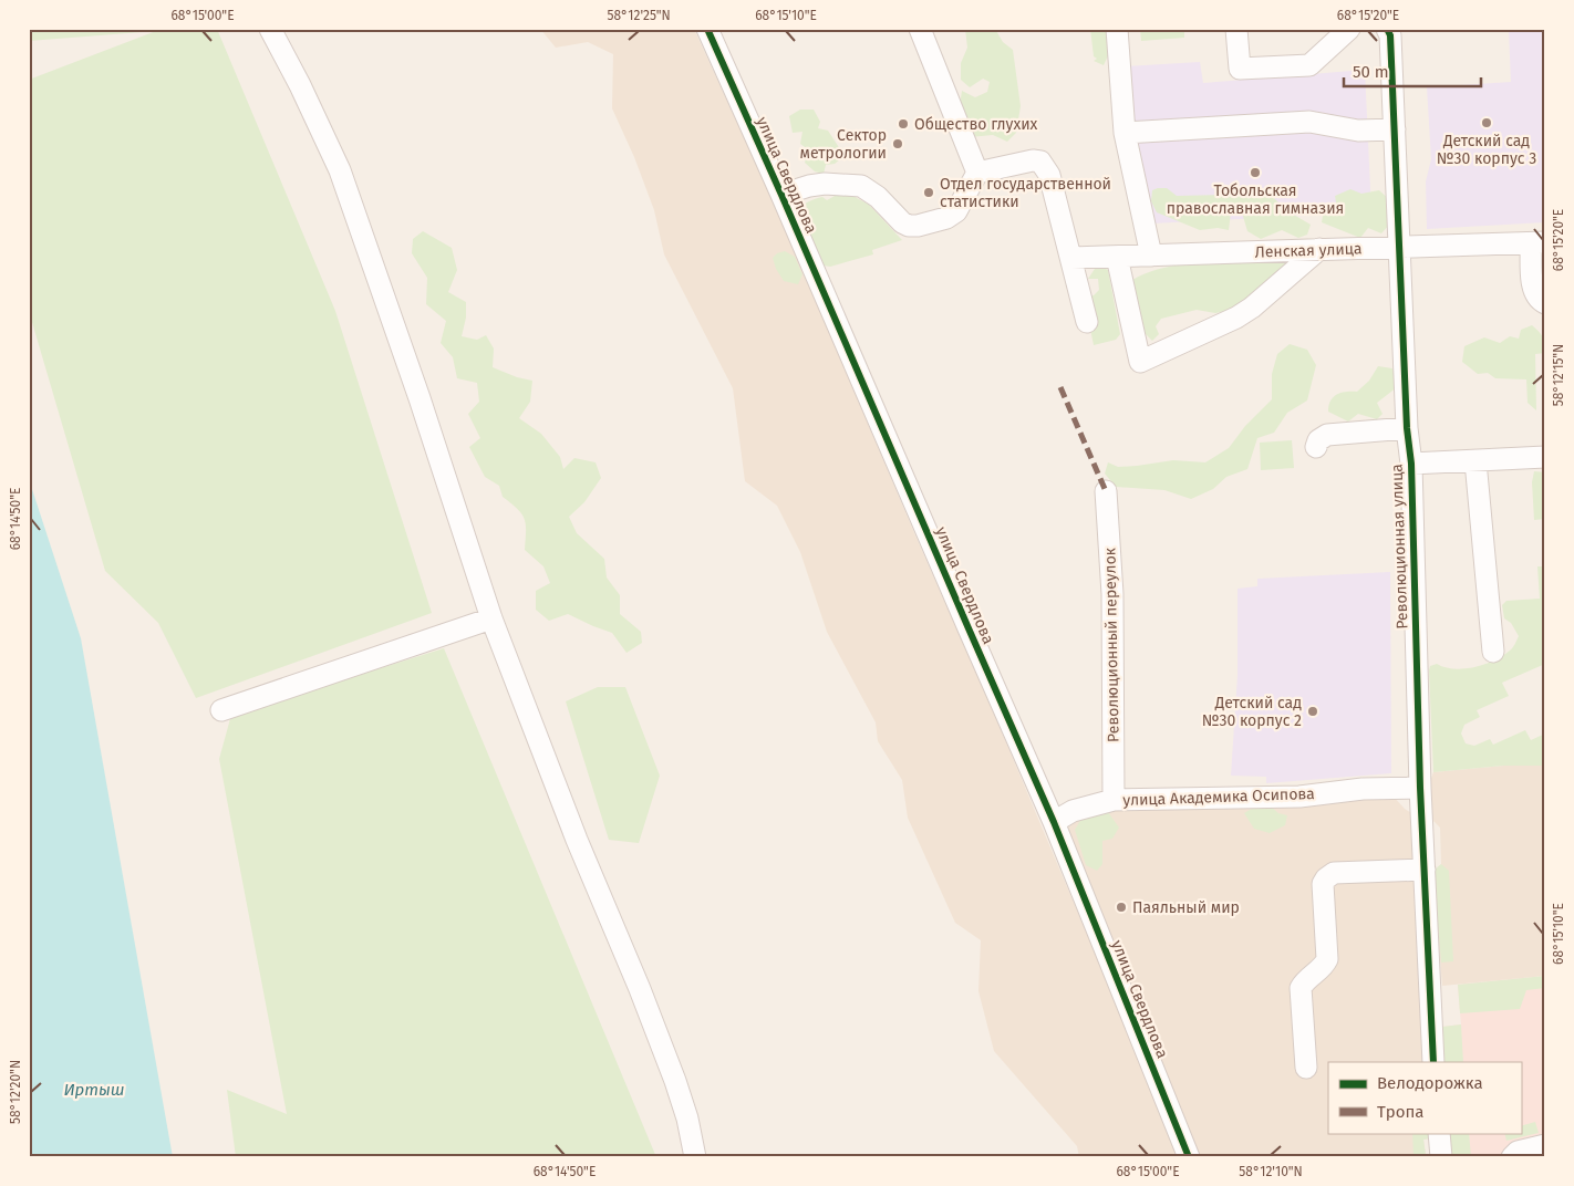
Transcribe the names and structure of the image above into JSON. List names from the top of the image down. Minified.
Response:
{"streets":{"street":["улица Свердлова","Ленская улица","Революционная улица","Революционный переулок","улица Академика Осипова"]},"crossings":[["улица Свердлова","улица Академика Осипова"],["Ленская улица","Революционная улица"],["Революционная улица","улица Академика Осипова"],["Революционный переулок","улица Академика Осипова"]],"water":["Иртыш"],"places":["Детский сад №30 корпус 3","Общество глухих","Сектор метрологии","Тобольская православная гимназия","Отдел государственной статистики","Детский сад №30 корпус 2","Паяльный мир"],"legend":["Велодорожка","Тропа"],"scale_bar":"50 m","coordinates":["68°15'00\"E","58°12'25\"N","68°15'10\"E","68°15'20\"E","58°12'15\"N","68°14'50\"E","58°12'20\"N","58°12'10\"N"]}
